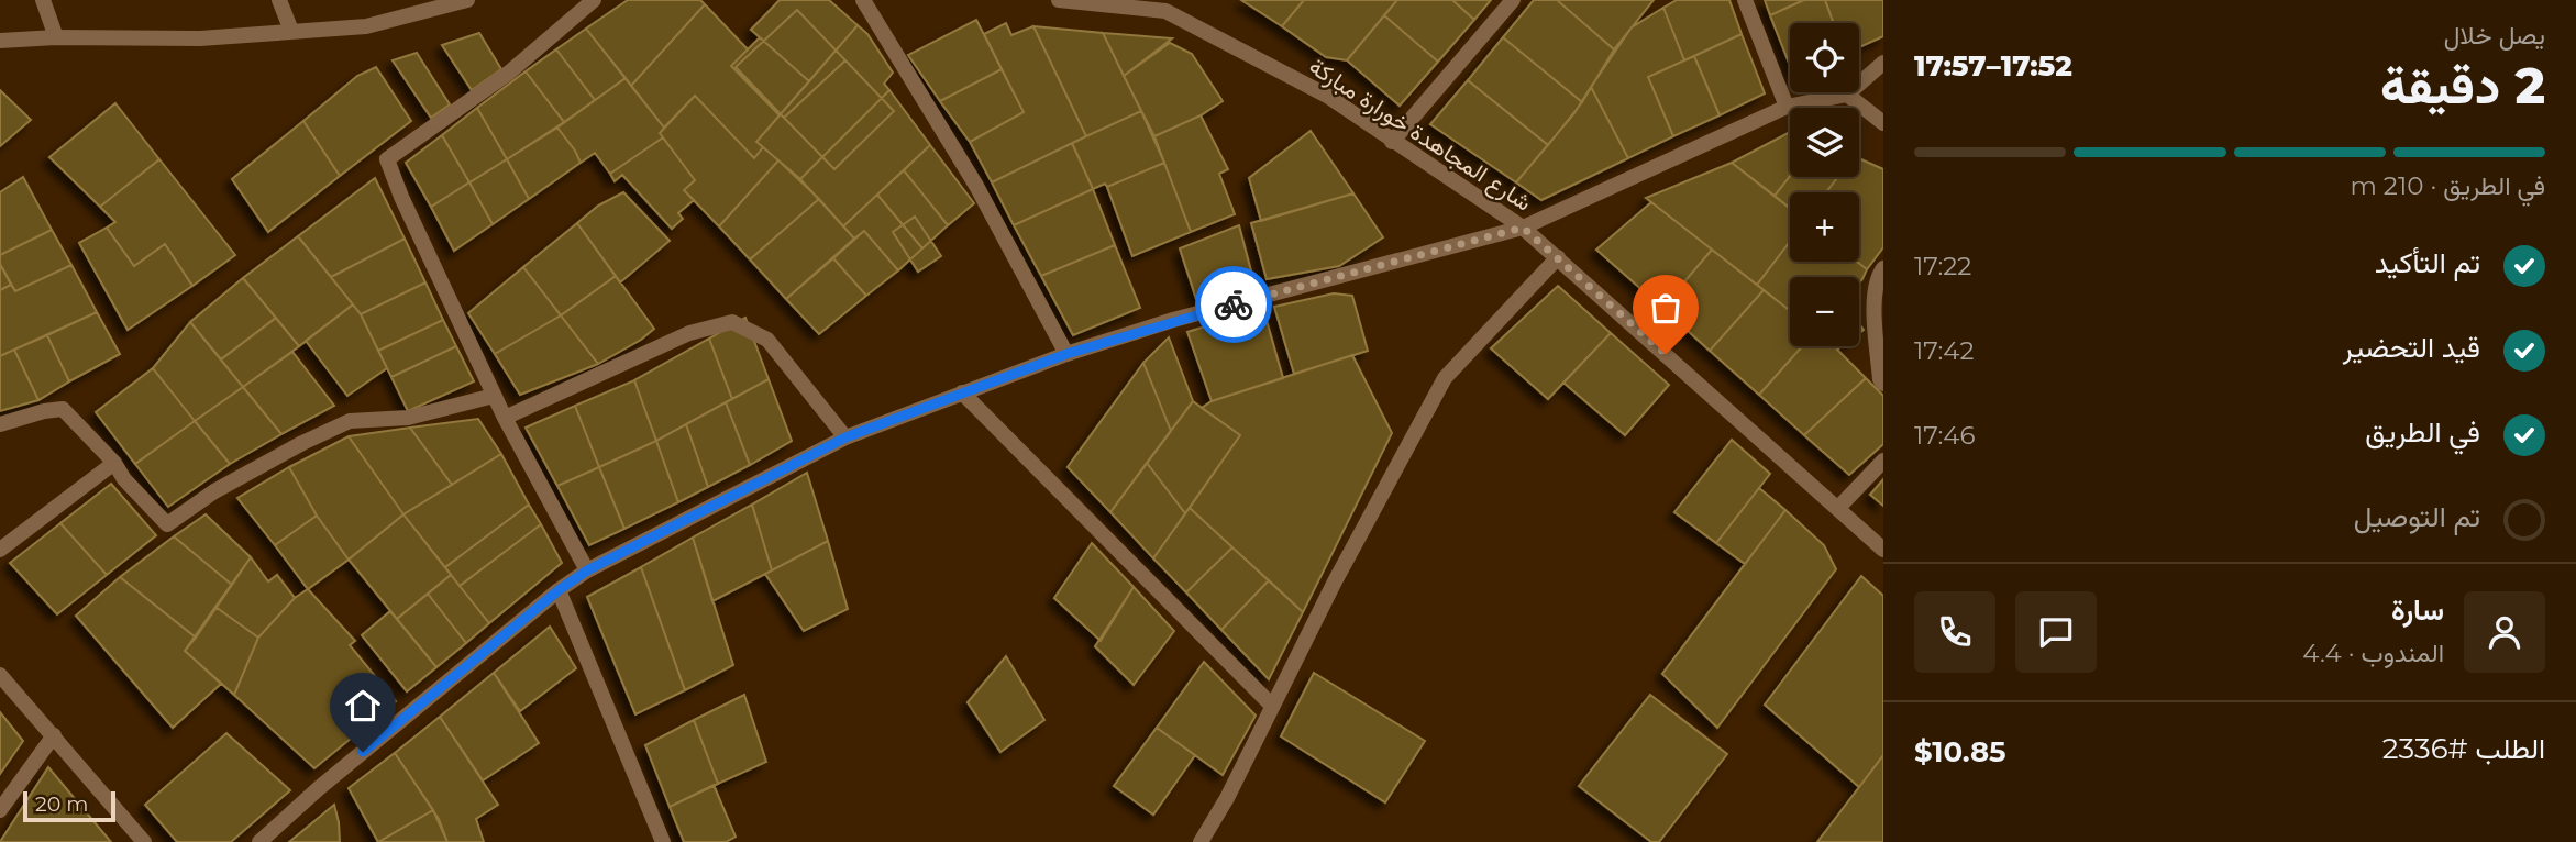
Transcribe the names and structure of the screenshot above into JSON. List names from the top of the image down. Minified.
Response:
{"streets":{"street":["شارع المجاهدة خورارة مباركة"]},"scale_bar":"20 m","page":{"heading":["2 دقيقة","يصل خلال","17:52–17:57"],"panel":["سارة","المندوب · 4.4","الطلب #2336","$10.85"],"map_buttons":["+","−"],"bar":"في الطريق · 210 m","list":[["تم التأكيد","17:22"],["قيد التحضير","17:42"],["في الطريق","17:46"],"تم التوصيل"],"scale":"20 m"}}
